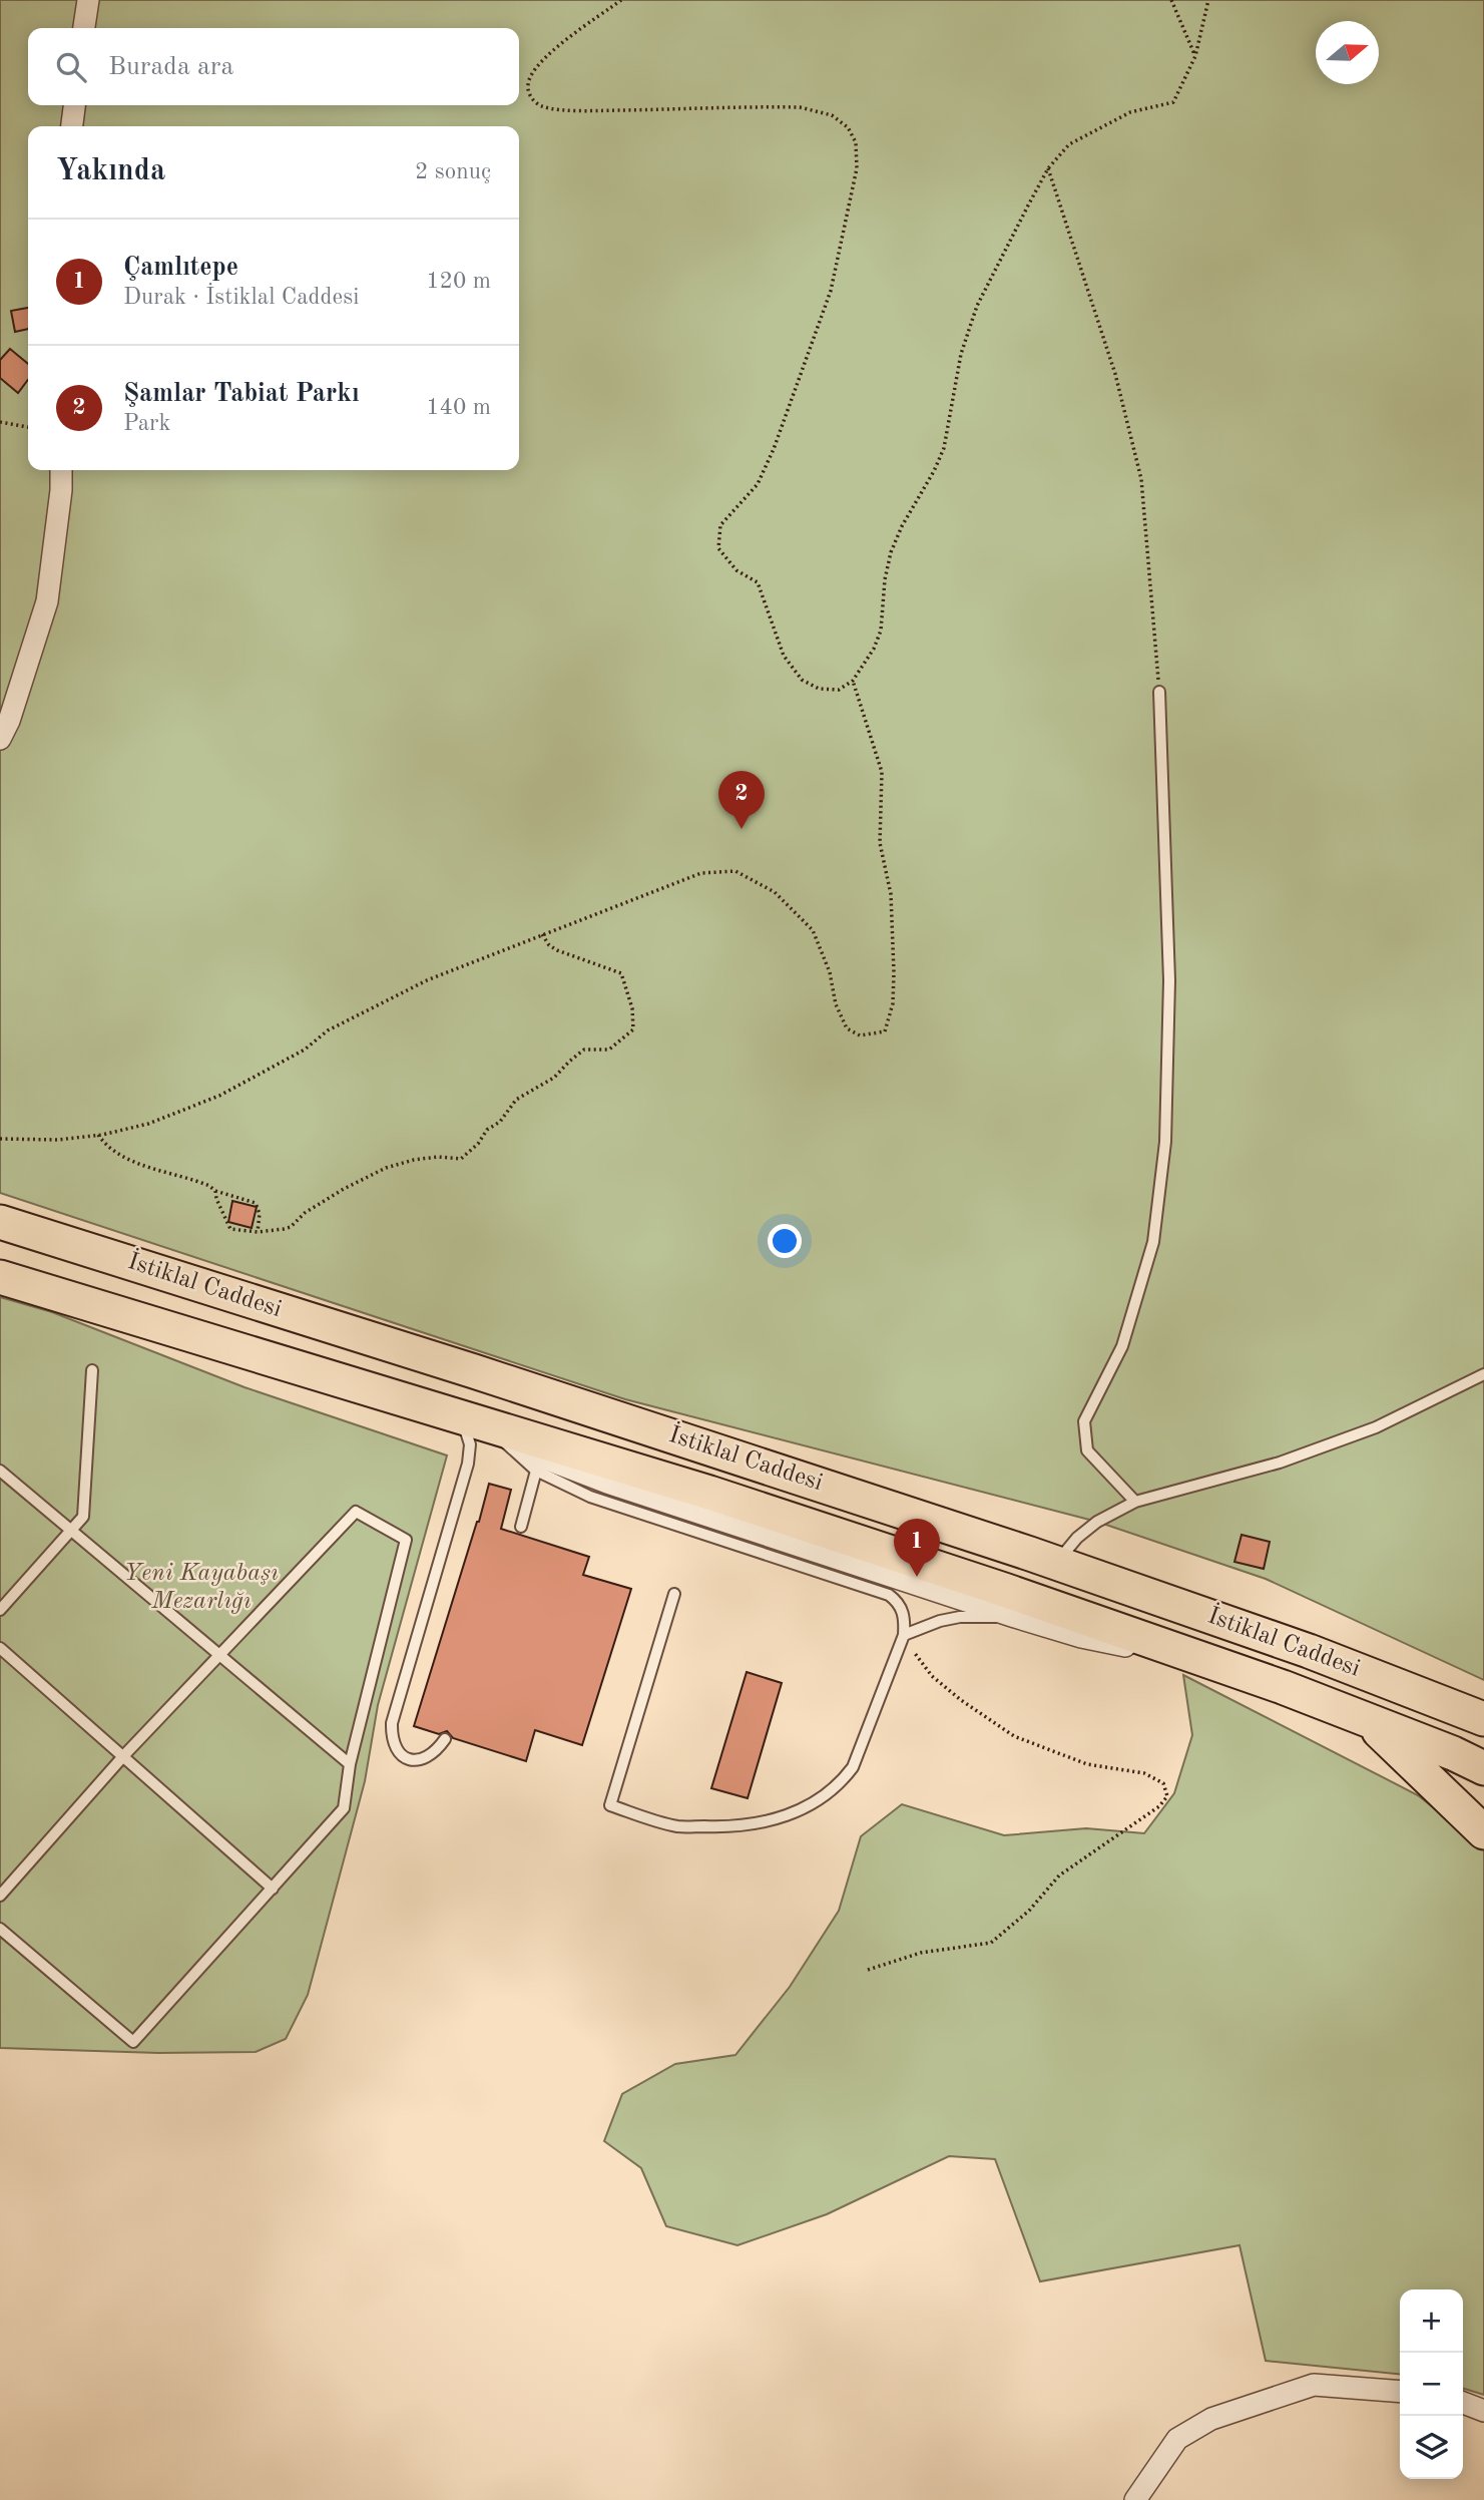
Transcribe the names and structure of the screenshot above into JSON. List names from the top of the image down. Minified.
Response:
{"streets":{"main road":["İstiklal Caddesi"]},"parks":["Yeni Kayabaşı Mezarlığı"],"north":"right","page":{"search":"Burada ara","heading":["Yakında","2 sonuç"],"list":[{"mark":"1","name":"Çamlıtepe","note":"Durak · İstiklal Caddesi","value":"120 m"},{"mark":"2","name":"Şamlar Tabiat Parkı","note":"Park","value":"140 m"}],"pins":["2","1"],"map_buttons":["+","−"]}}
